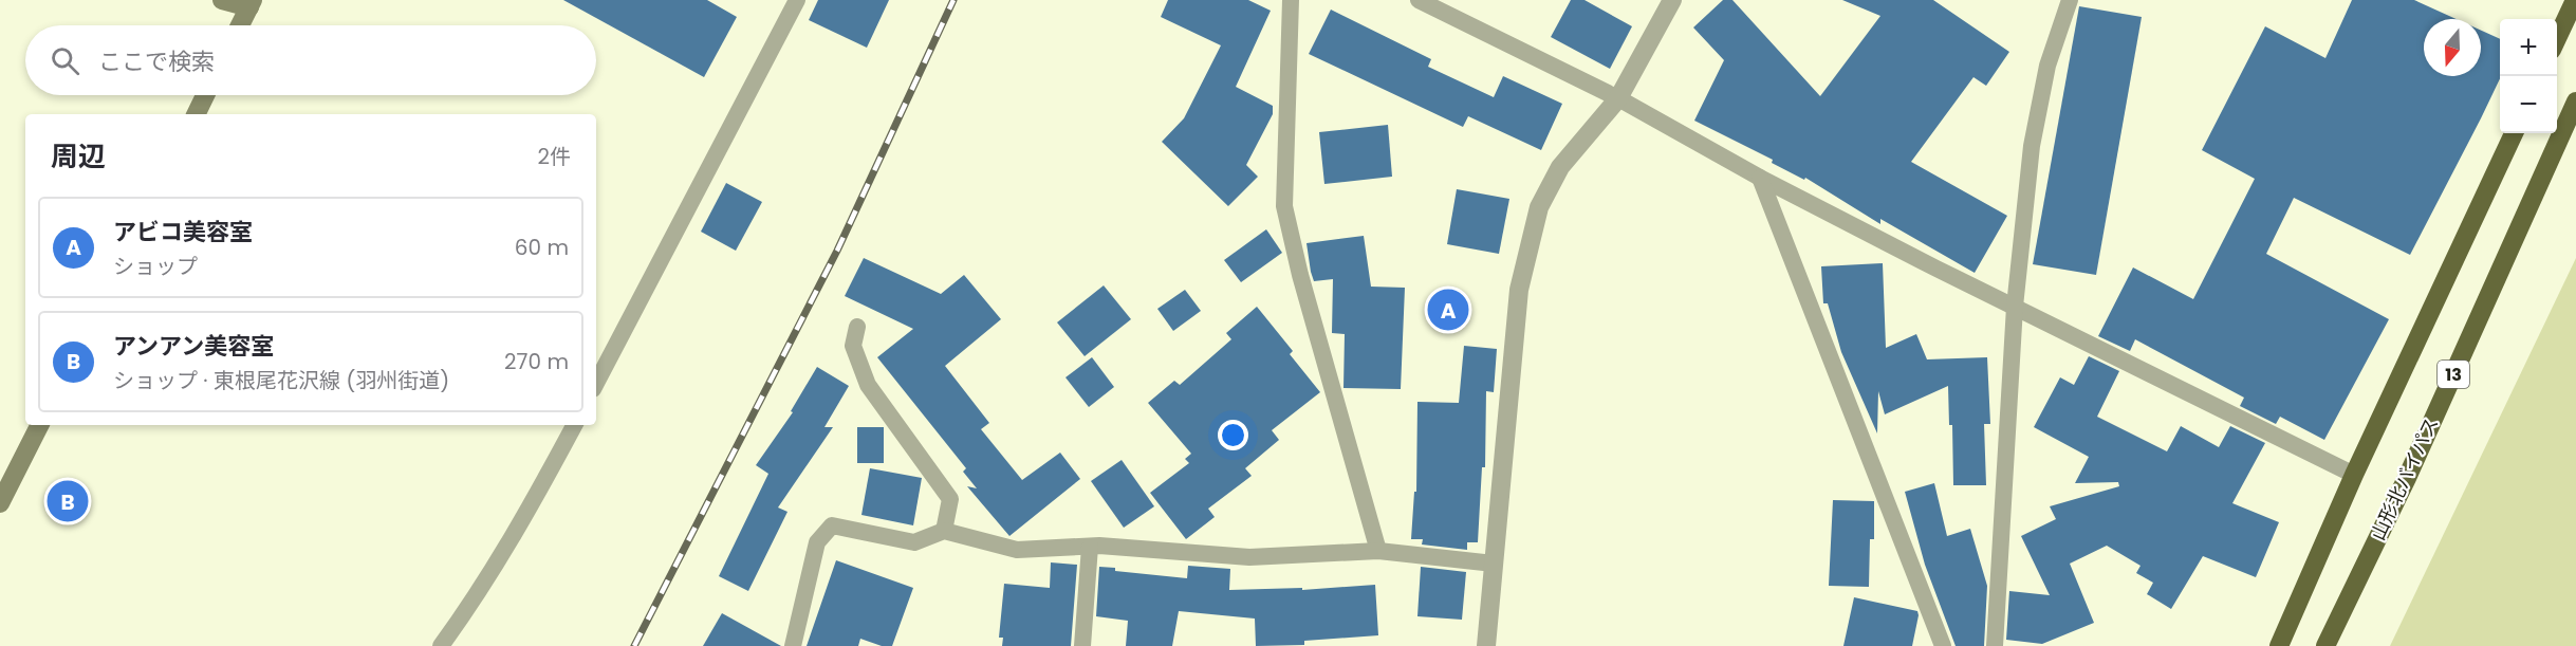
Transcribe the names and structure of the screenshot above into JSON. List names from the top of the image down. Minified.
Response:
{"streets":{"highway":["13","山形北バイパス"]},"north":"bottom","page":{"map_buttons":["+","−"],"search":"ここで検索","heading":["周辺","2件"],"list":[{"mark":"A","name":"アビコ美容室","note":"ショップ","value":"60 m"},{"mark":"B","name":"アンアン美容室","note":"ショップ · 東根尾花沢線 (羽州街道)","value":"270 m"}],"pins":["A","B"]}}
